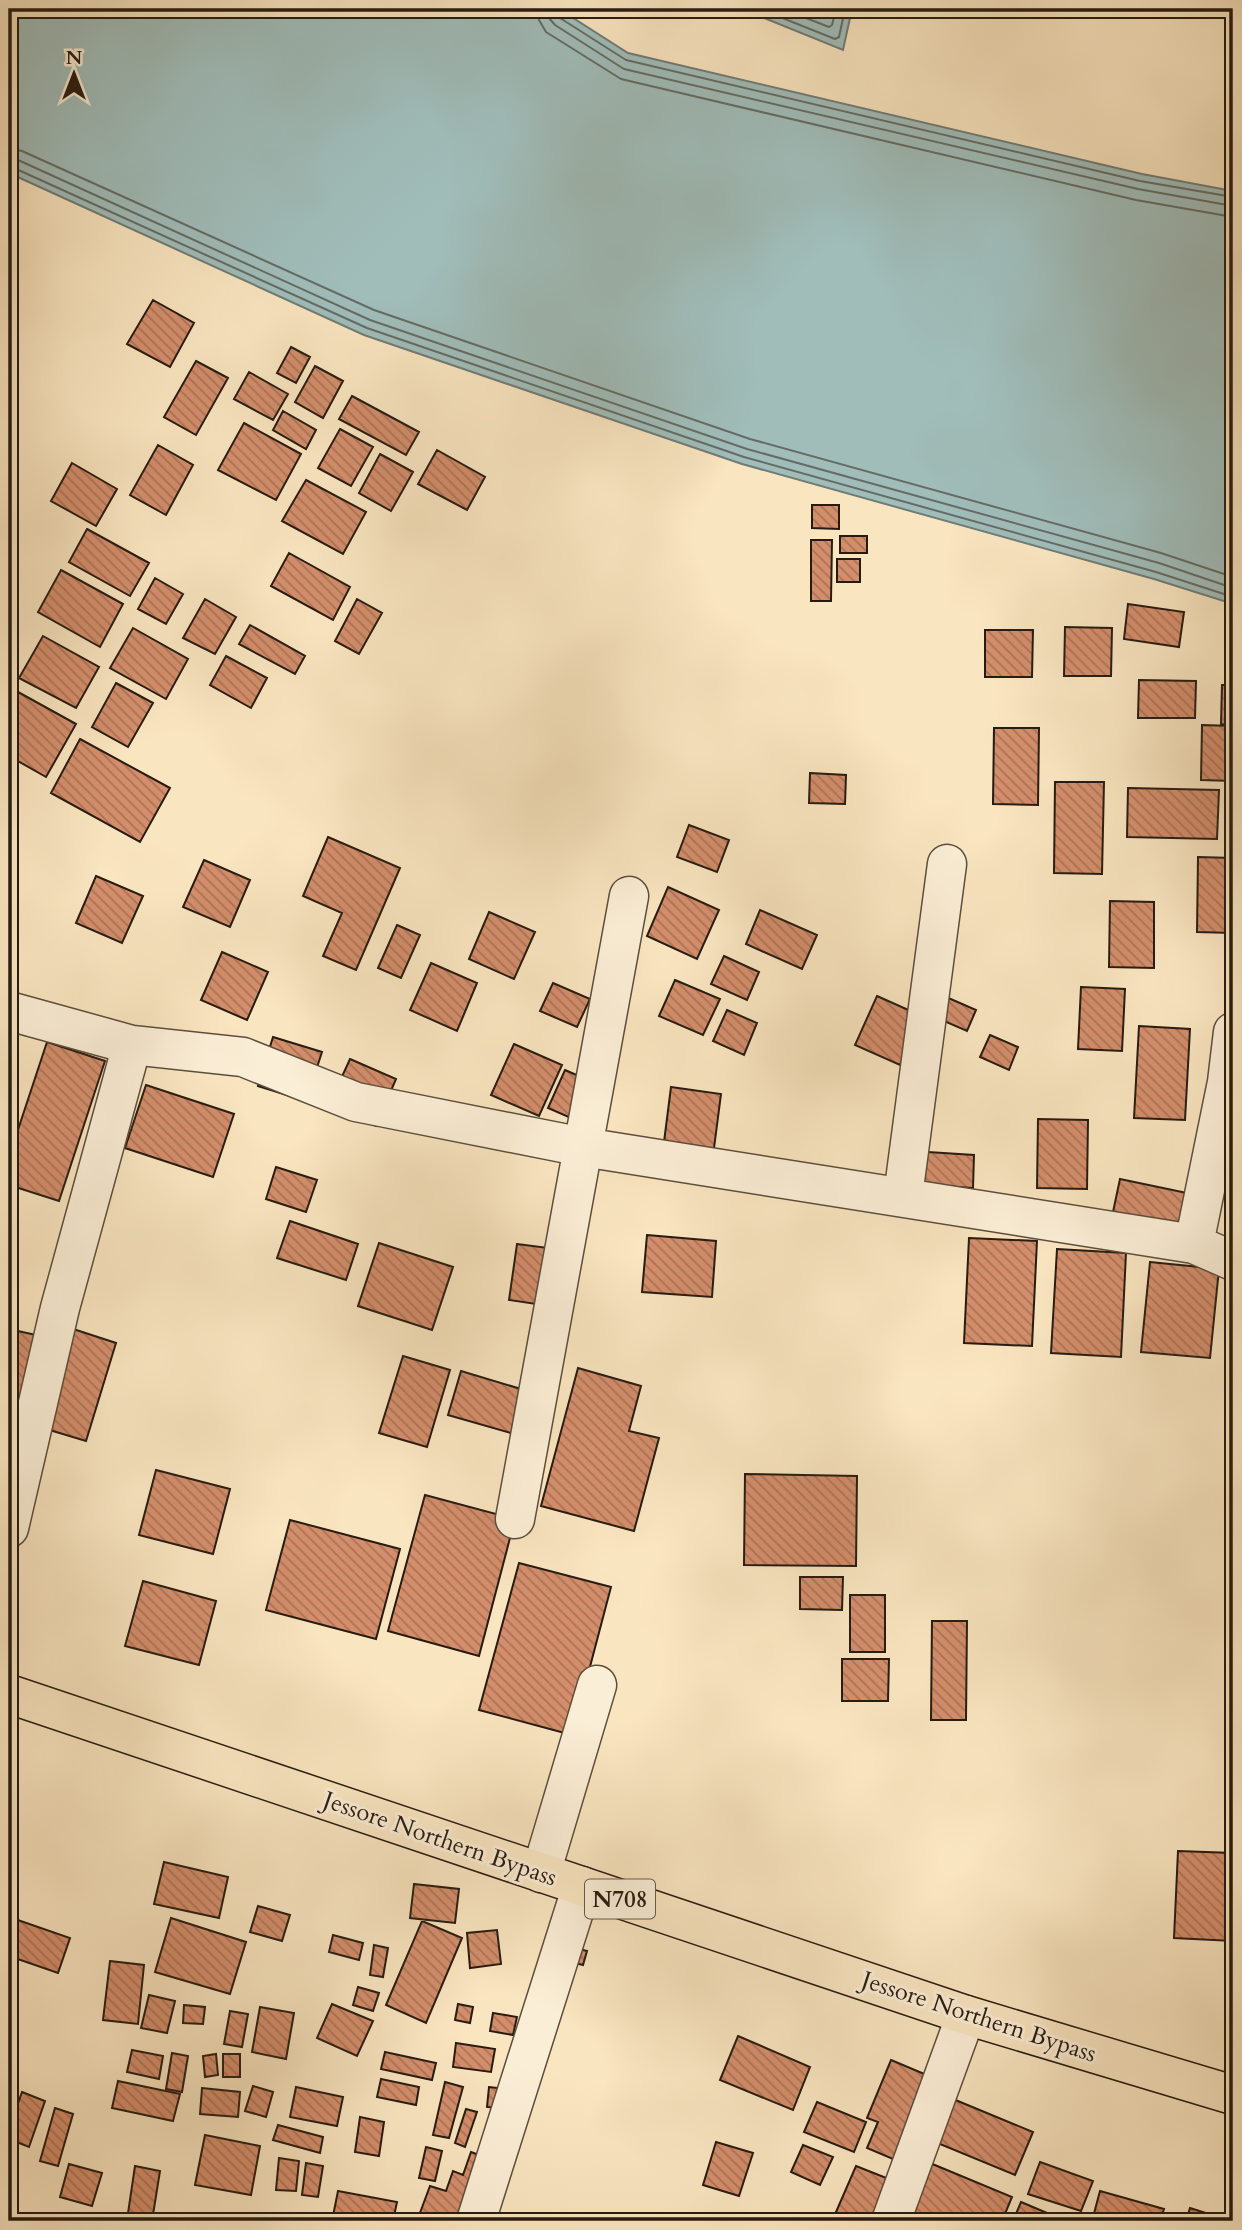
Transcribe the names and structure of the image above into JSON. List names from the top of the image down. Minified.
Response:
{"streets":{"highway":["Jessore Northern Bypass","N708"]},"north":"top"}
